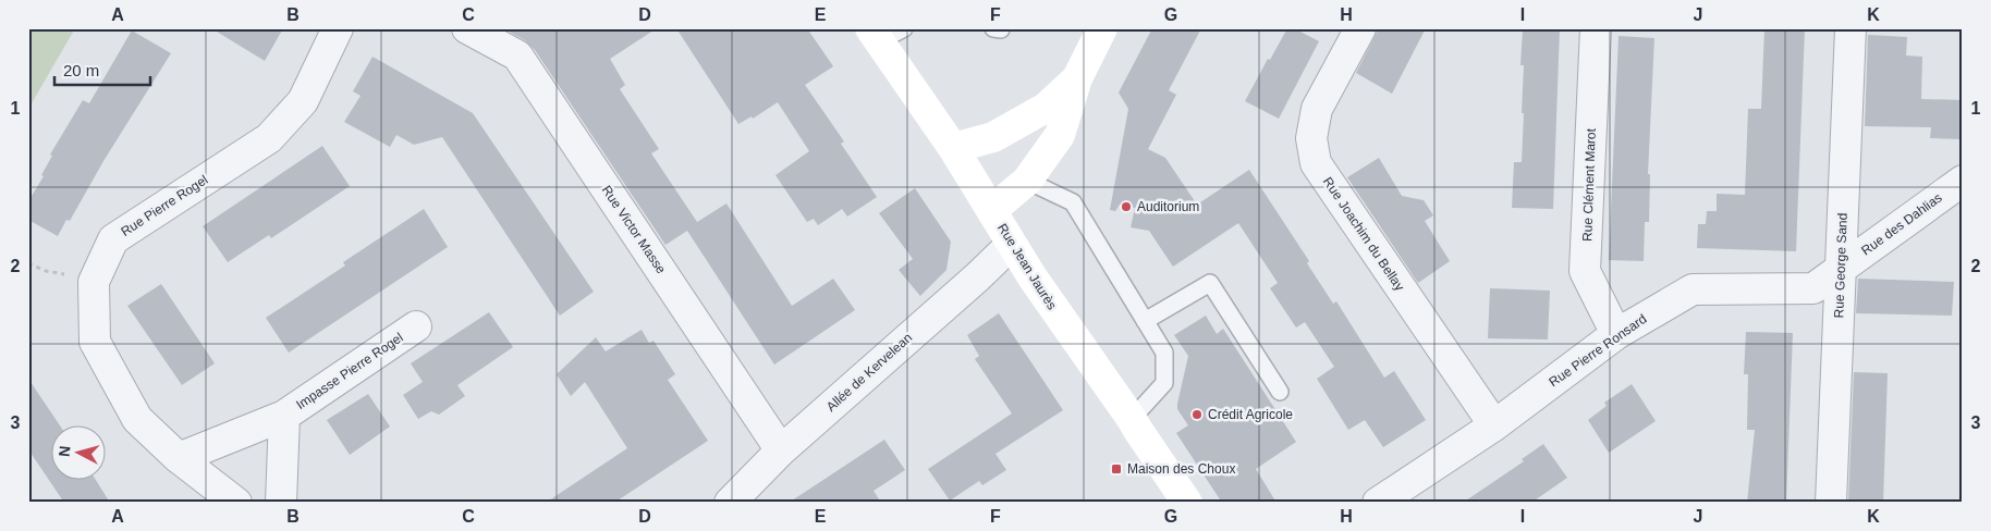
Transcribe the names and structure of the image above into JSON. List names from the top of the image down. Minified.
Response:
{"streets":{"main road":["Rue Jean Jaurès"],"street":["Rue Clément Marot","Rue Pierre Rogel","Rue des Dahlias","Rue Victor Masse","Rue Joachim du Bellay","Rue George Sand","Rue Pierre Ronsard","Impasse Pierre Rogel","Allée de Kervelean"]},"crossings":[["Rue Clément Marot","Rue Pierre Ronsard"],["Rue Pierre Rogel","Impasse Pierre Rogel"],["Rue des Dahlias","Rue George Sand"],["Rue des Dahlias","Rue Pierre Ronsard"],["Rue Victor Masse","Allée de Kervelean"],["Rue Joachim du Bellay","Rue Pierre Ronsard"],["Rue George Sand","Rue Pierre Ronsard"],["Rue Jean Jaurès","Allée de Kervelean"]],"places":{"other":["Auditorium","Crédit Agricole"],"transit":["Maison des Choux"]},"scale_bar":"20 m","north":"left","grid":{"columns":["A","B","C","D","E","F","G","H","I","J","K"],"rows":["1","2","3"]}}
